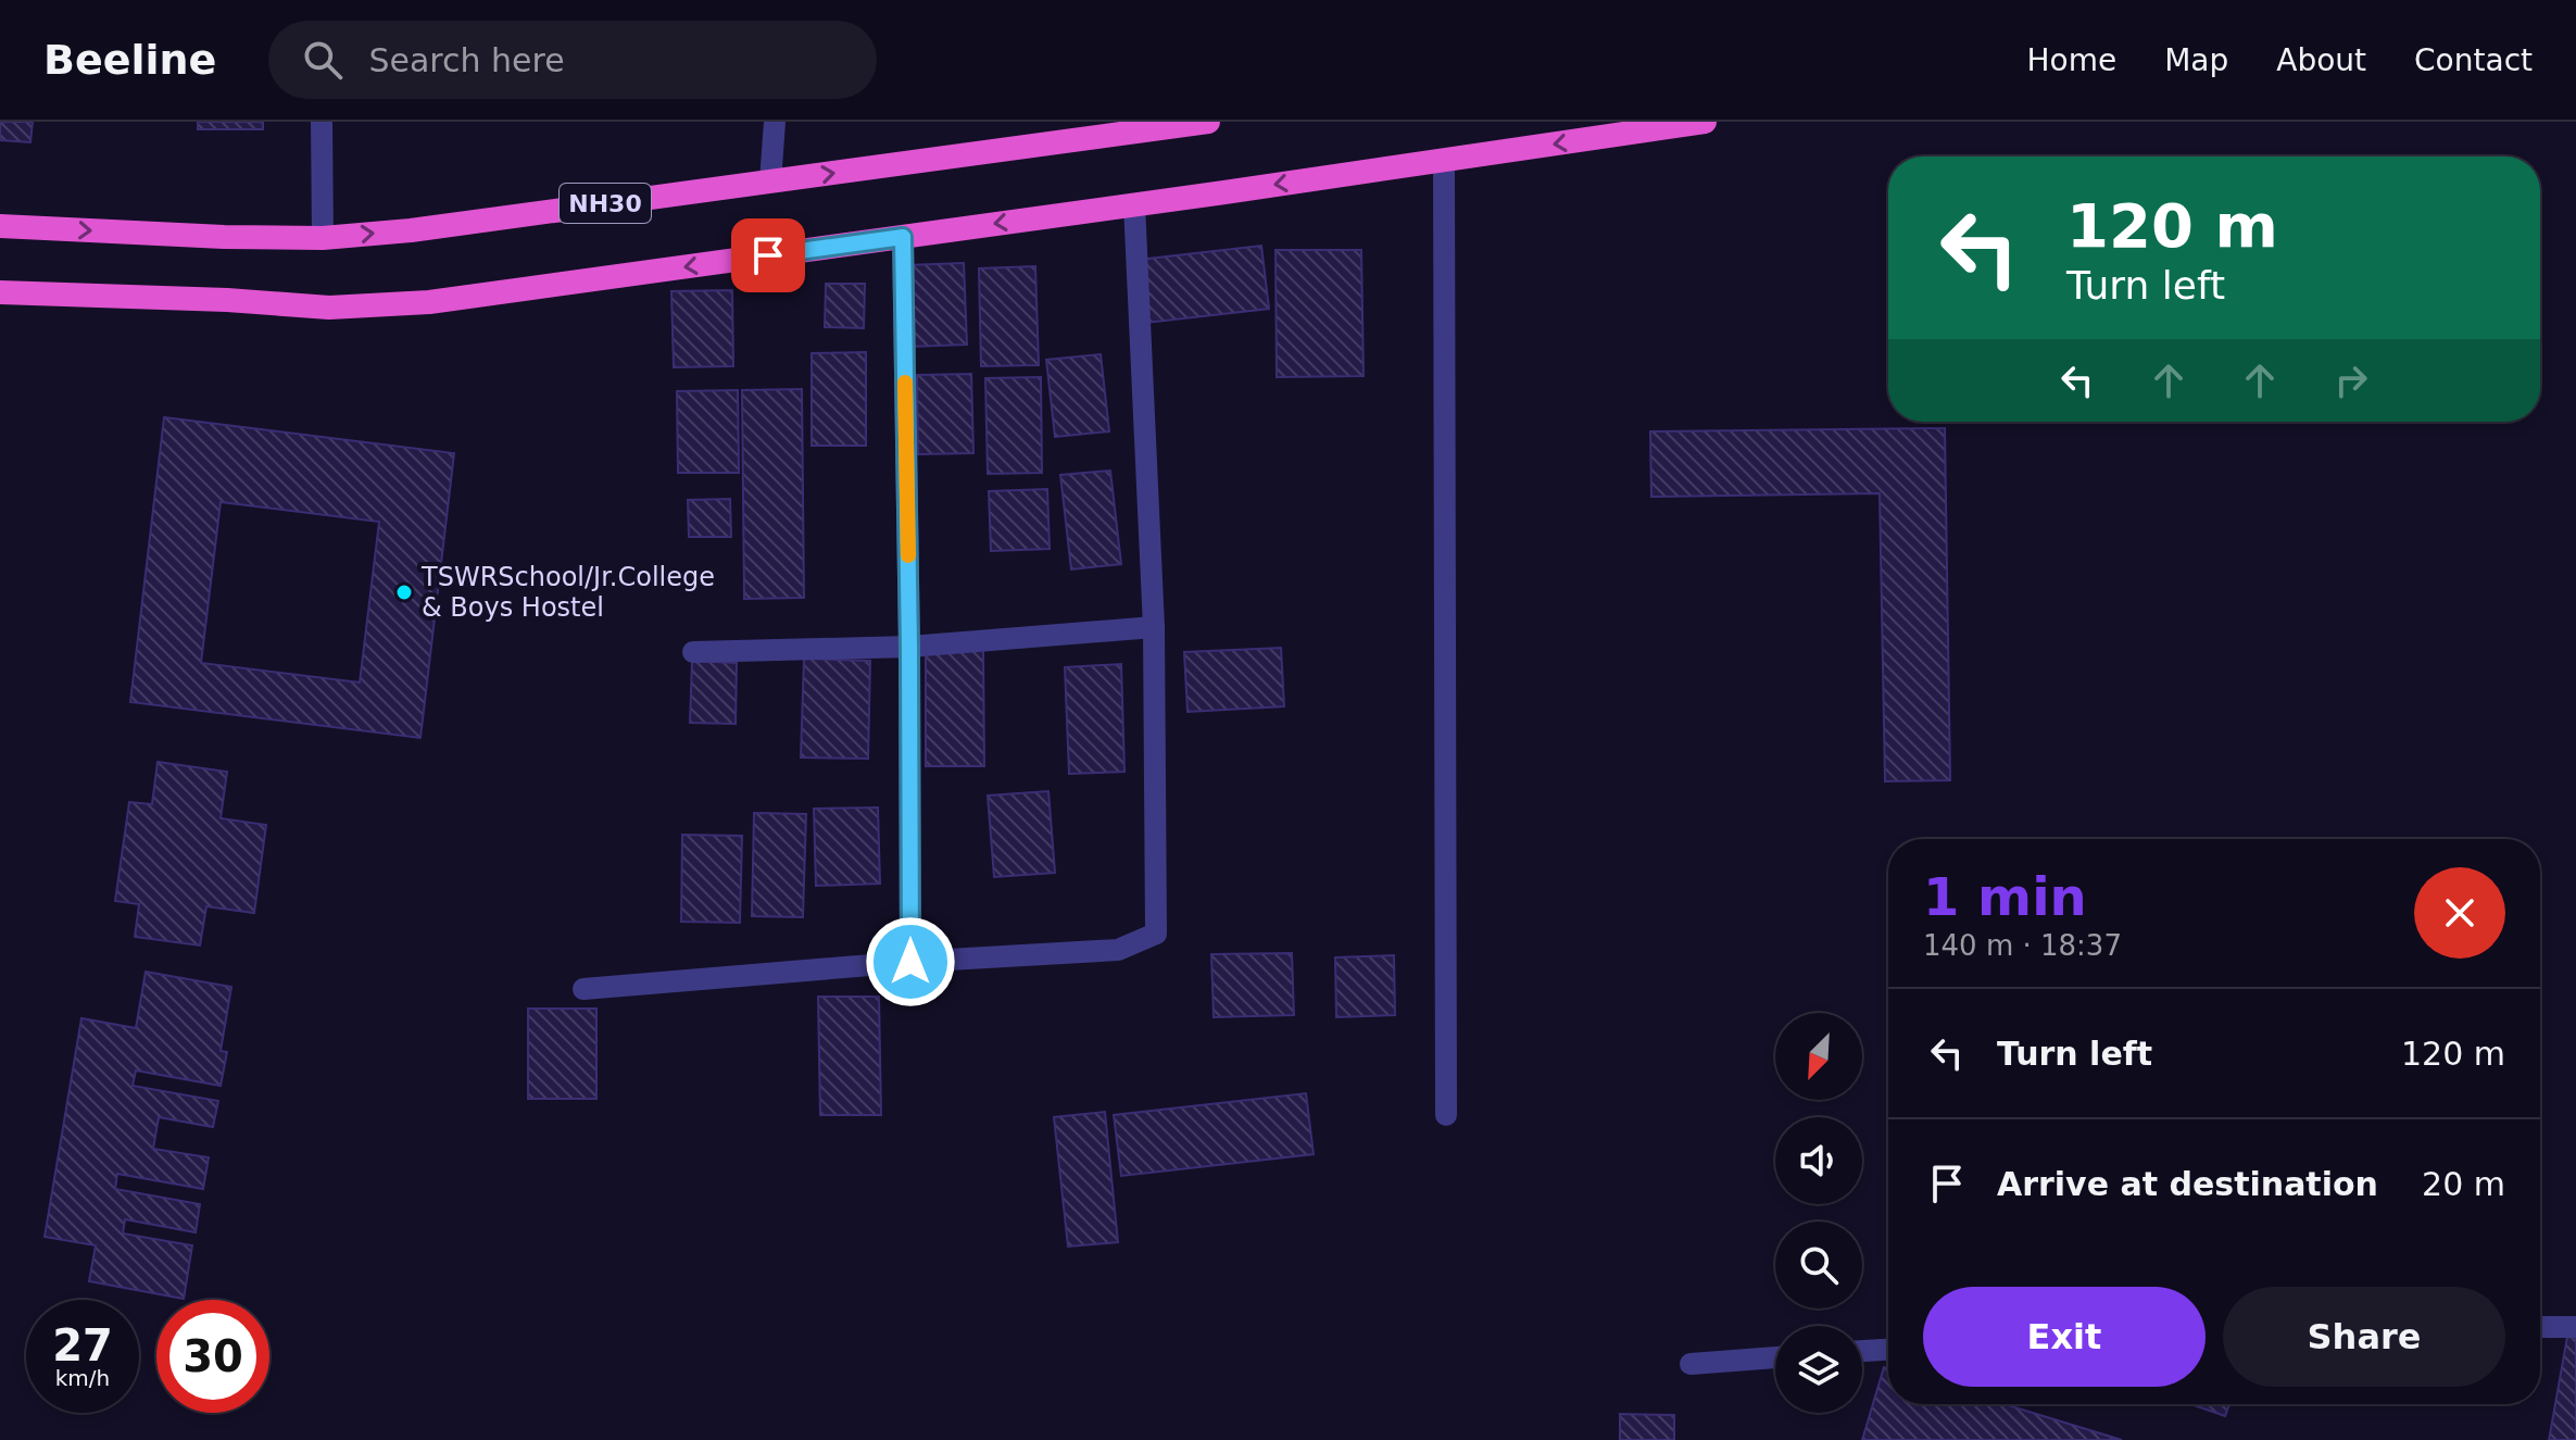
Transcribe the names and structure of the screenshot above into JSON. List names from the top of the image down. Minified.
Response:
{"streets":{"highway":["NH30"]},"places":["TSWRSchool/Jr.College & Boys Hostel"],"north":"bottom left","page":{"header":"Beeline","search":"Search here","nav":["Home","Map","About","Contact"],"turn":["120 m","Turn left"],"heading":["1 min","140 m · 18:37"],"list":[{"name":"Turn left","value":"120 m"},{"name":"Arrive at destination","value":"20 m"}],"buttons":["Exit","Share"],"speed":"27 km/h","limit":"30"}}
